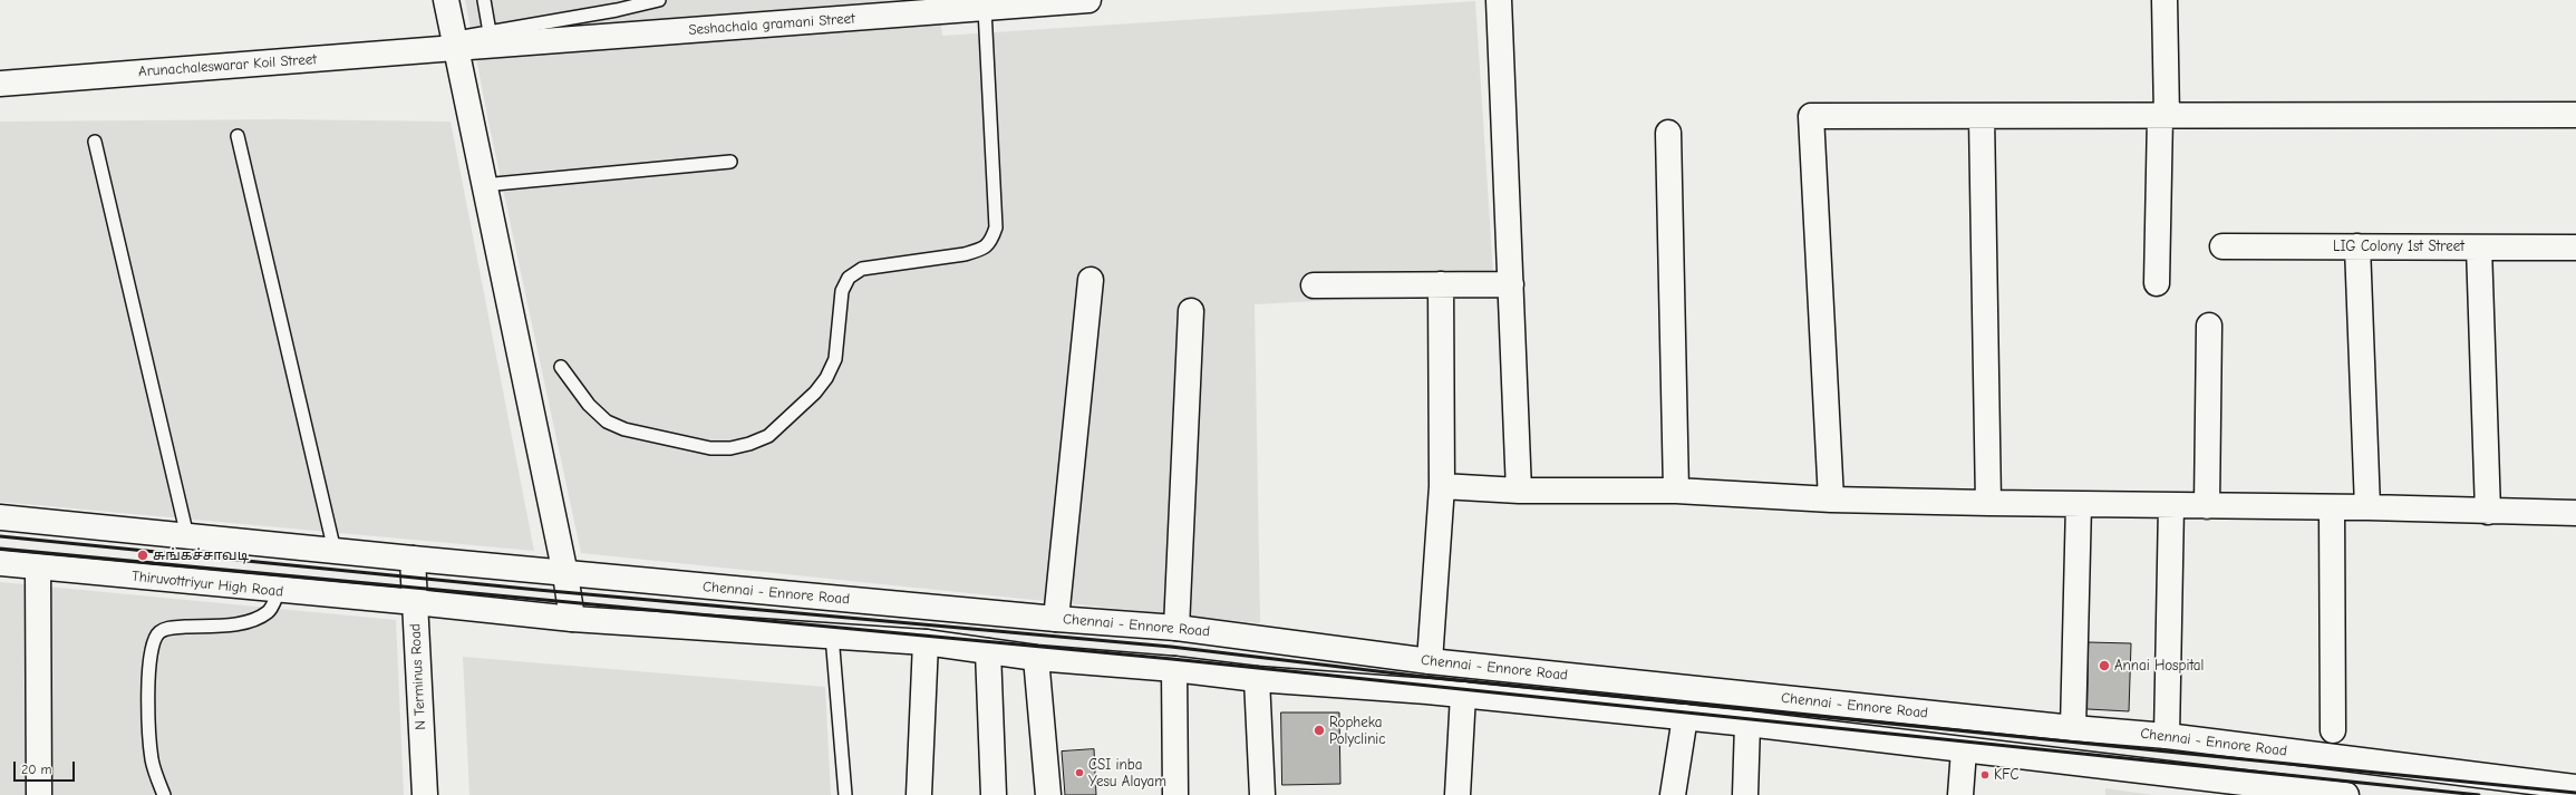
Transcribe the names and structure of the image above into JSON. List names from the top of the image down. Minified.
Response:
{"streets":{"street":["Seshachala gramani Street","Arunachaleswarar Koil Street","LIG Colony 1st Street","Thiruvottriyur High Road","Chennai - Ennore Road","N Terminus Road"]},"crossings":[["Seshachala gramani Street","Arunachaleswarar Koil Street"],["Thiruvottriyur High Road","Chennai - Ennore Road"],["Thiruvottriyur High Road","N Terminus Road"],["Chennai - Ennore Road","N Terminus Road"]],"places":["சுங்கச்சாவடி","Annai Hospital","Ropheka Polyclinic","CSI inba Yesu Alayam","KFC"],"scale_bar":"20 m"}
